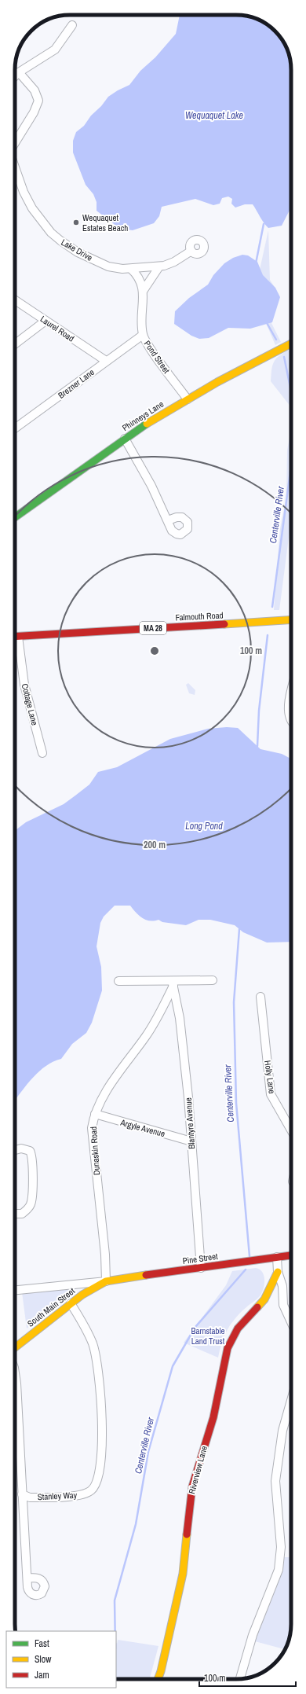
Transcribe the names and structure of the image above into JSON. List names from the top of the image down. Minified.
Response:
{"streets":{"main road":["Phinneys Lane","Falmouth Road","MA 28","Pine Street","South Main Street","Riverview Lane"],"street":["Lake Drive","Laurel Road","Pond Street","Brezner Lane","Cottage Lane","Holly Lane","Blantyre Avenue","Argyle Avenue","Dunaskin Road","Stanley Way"]},"crossings":[["Laurel Road","Brezner Lane"],["Pond Street","Brezner Lane"],["Pond Street","Phinneys Lane"],["Falmouth Road","Cottage Lane"],["Blantyre Avenue","Argyle Avenue"],["Blantyre Avenue","Dunaskin Road"],["Blantyre Avenue","Pine Street"],["Argyle Avenue","Dunaskin Road"],["Dunaskin Road","Pine Street"],["Dunaskin Road","South Main Street"],["Pine Street","South Main Street"],["Pine Street","Riverview Lane"],["South Main Street","Stanley Way"]],"water":["Wequaquet Lake","Centerville River","Long Pond"],"parks":["Barnstable Land Trust"],"places":["Wequaquet Estates Beach"],"legend":["Fast","Slow","Jam"],"scale_bar":"100 m","rings":["100 m","200 m"]}
